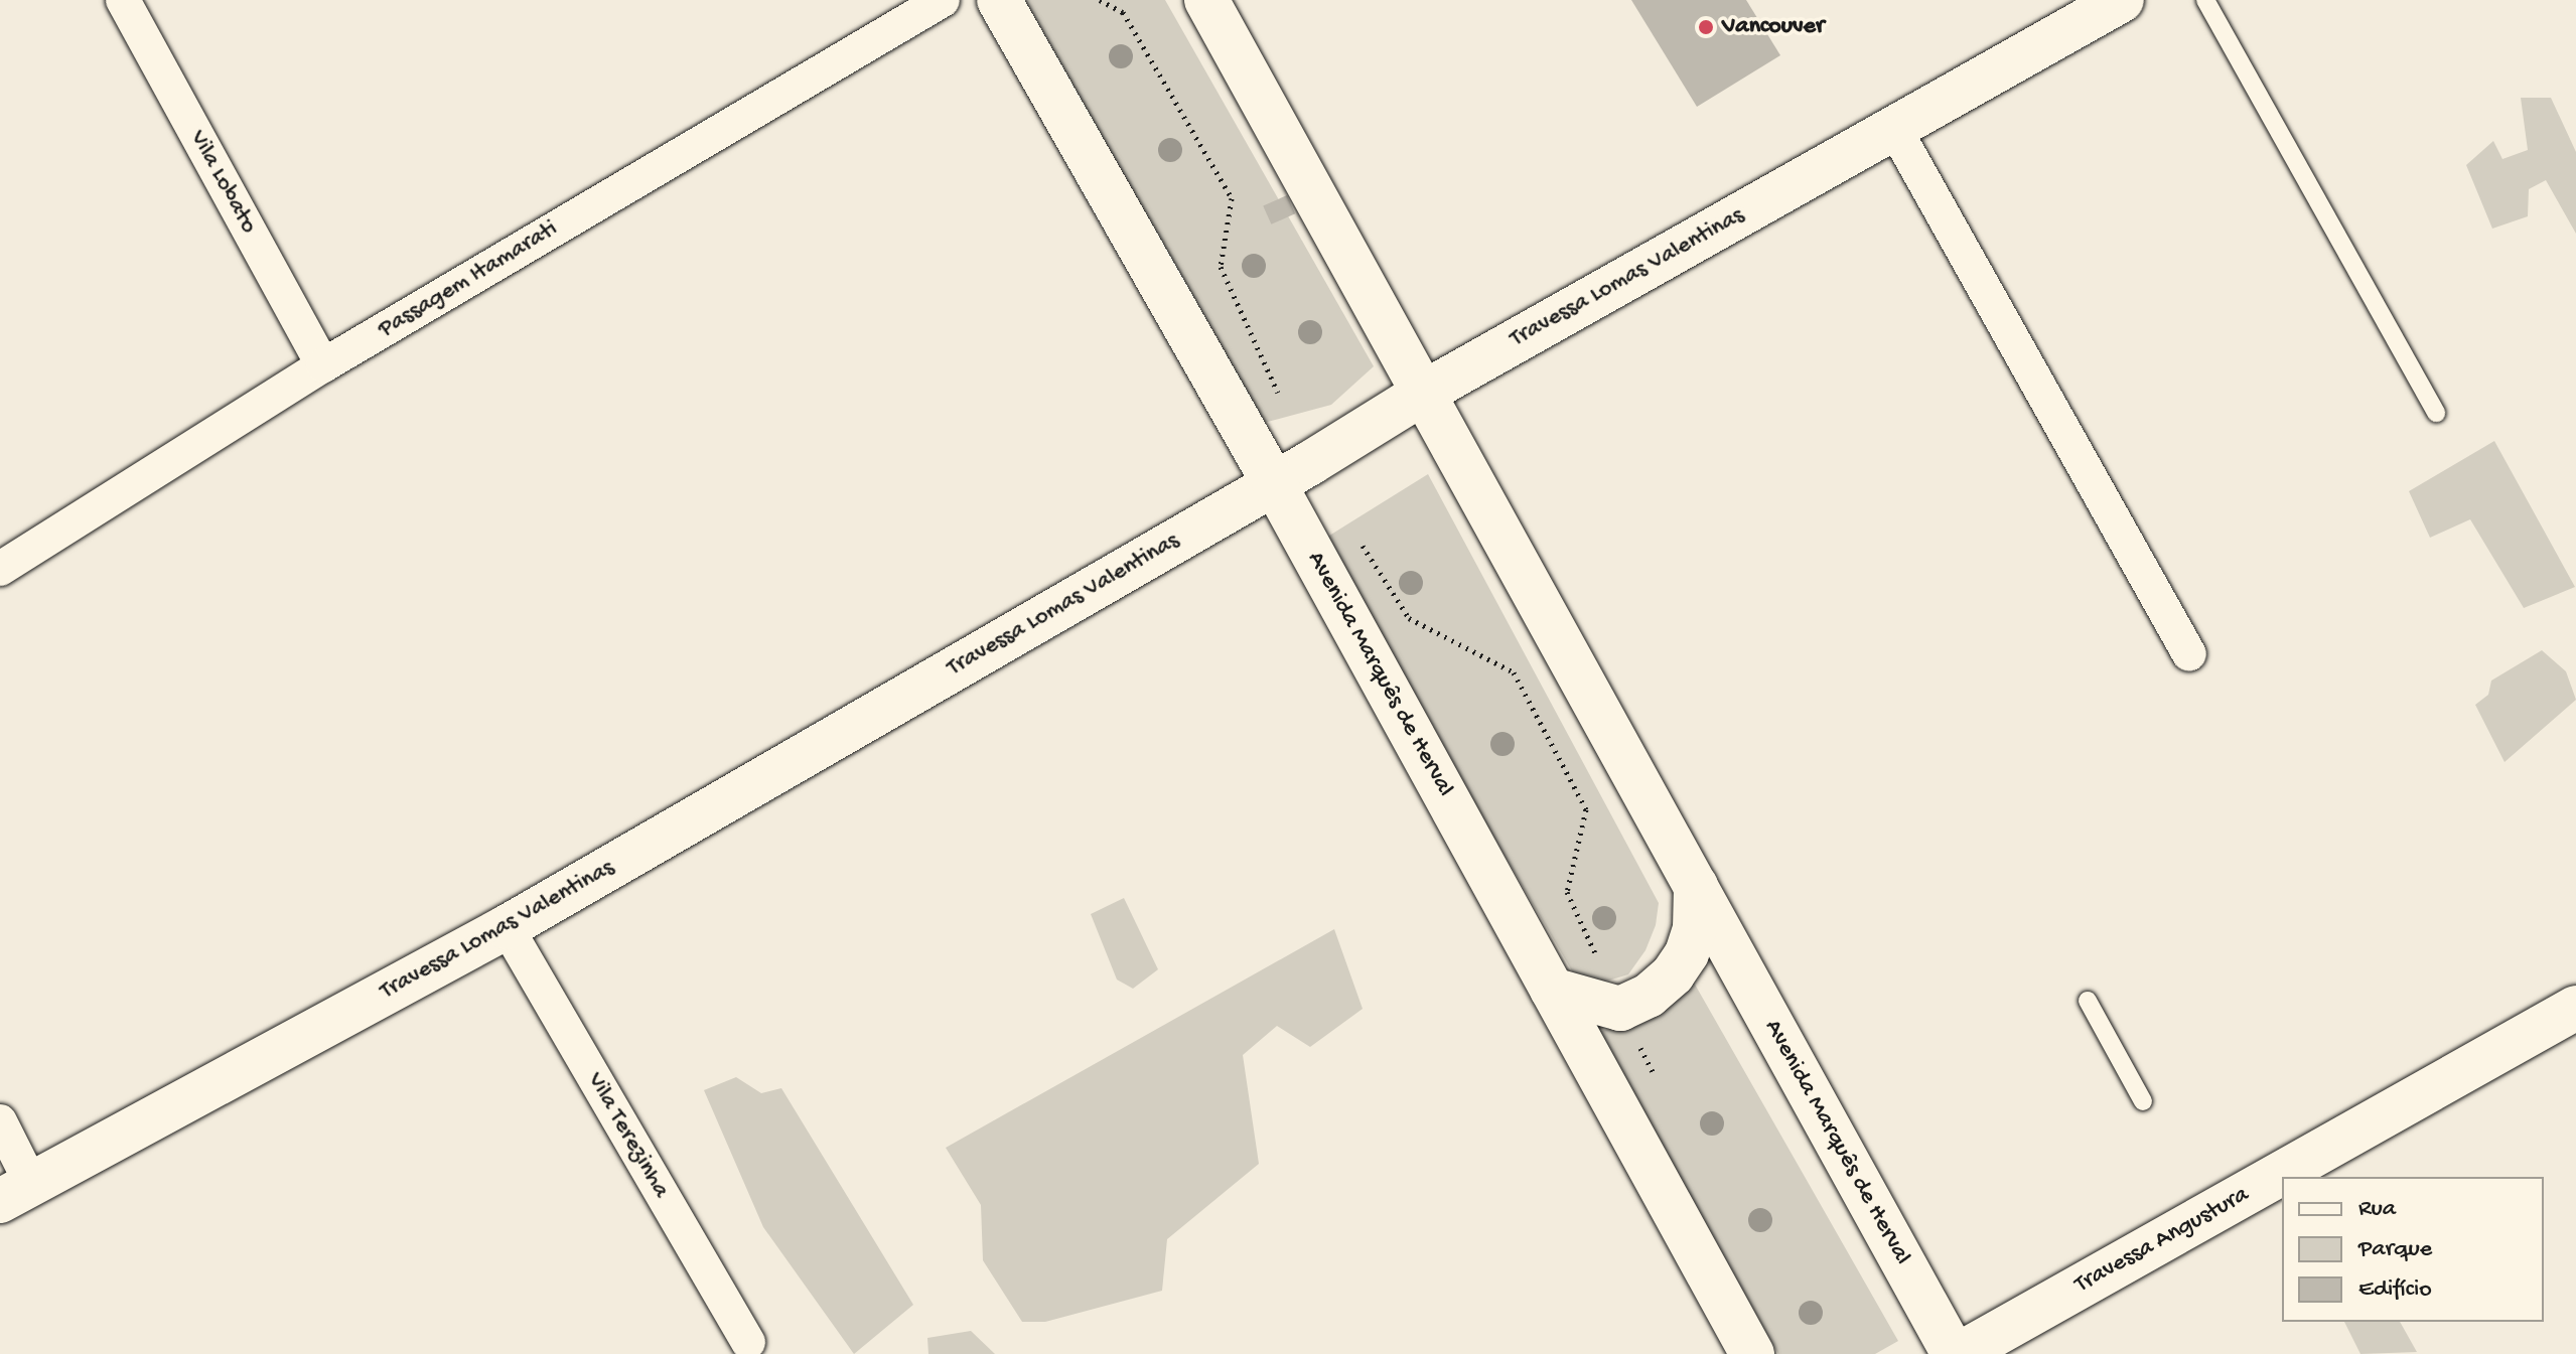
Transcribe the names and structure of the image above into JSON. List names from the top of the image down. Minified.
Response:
{"streets":{"main road":["Travessa Lomas Valentinas","Avenida Marquês de Herval","Travessa Angustura"],"street":["Vila Lobato","Passagem Itamarati","Vila Terezinha"]},"crossings":[["Vila Lobato","Passagem Itamarati"],["Travessa Lomas Valentinas","Avenida Marquês de Herval"],["Travessa Lomas Valentinas","Vila Terezinha"],["Avenida Marquês de Herval","Travessa Angustura"]],"places":["Vancouver"],"legend":["Rua","Parque","Edifício"]}
